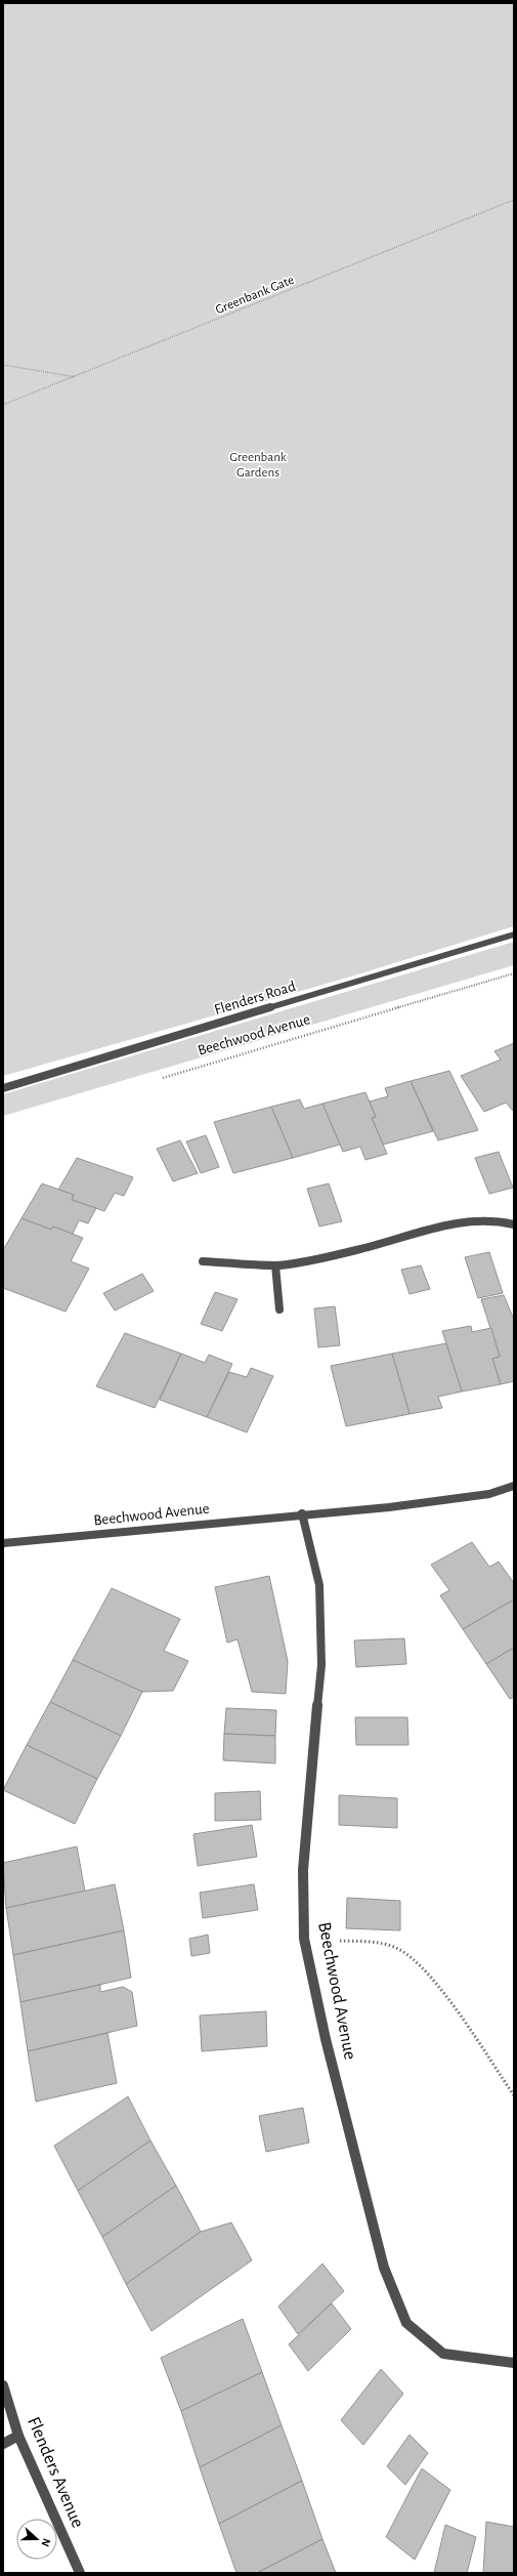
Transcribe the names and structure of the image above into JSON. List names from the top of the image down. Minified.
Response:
{"streets":{"street":["Flenders Road","Beechwood Avenue","Flenders Avenue"],"path":["Greenbank Gate"]},"parks":["Greenbank Gardens"],"north":"right"}
